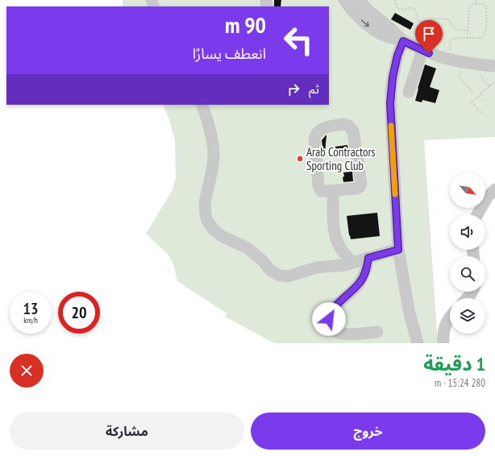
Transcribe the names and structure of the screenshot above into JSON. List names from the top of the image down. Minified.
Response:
{"places":["Arab Contractors Sporting Club"],"north":"bottom right","page":{"turn":["90 m","انعطف يسارًا"],"then":"ثم","speed":"13 km/h","limit":"20","heading":["1 دقيقة","280 m · 15:24"],"buttons":["خروج","مشاركة"]}}
